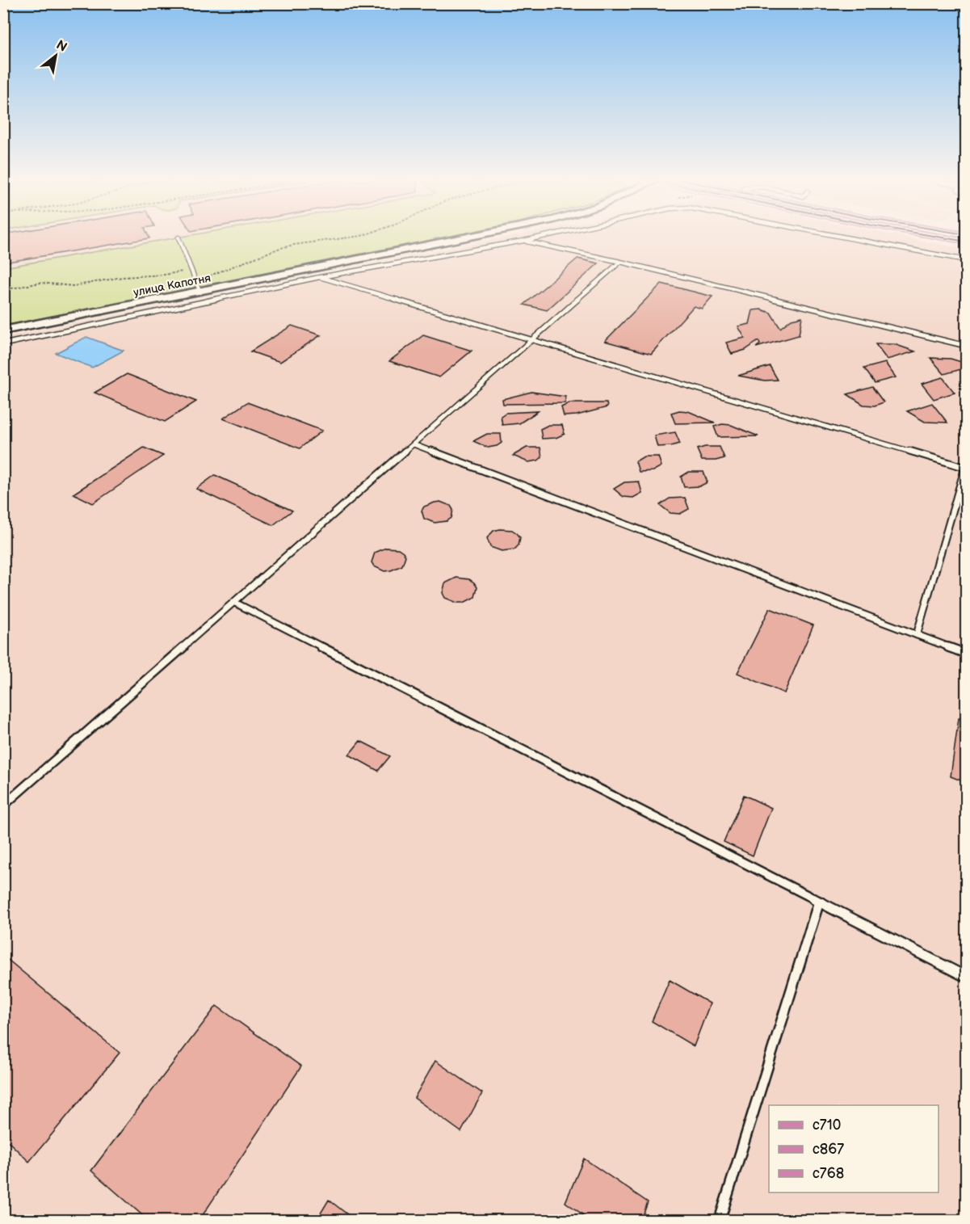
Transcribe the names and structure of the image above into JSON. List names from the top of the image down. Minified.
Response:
{"streets":{"main road":["улица Капотня"]},"lines":["transit line с710","transit line с867"],"legend":["с710","с867","с768"],"north":"top right"}
